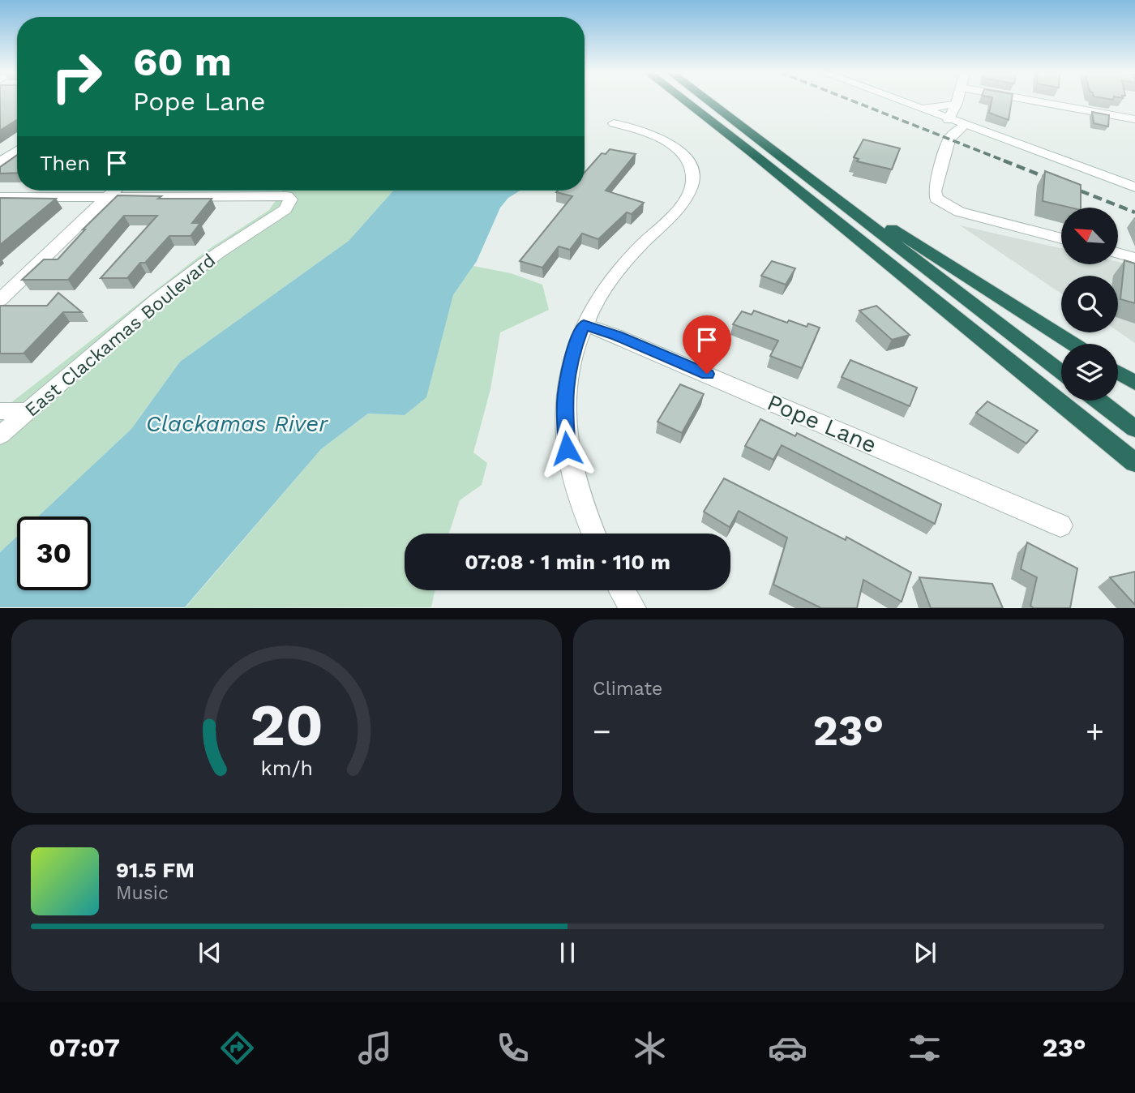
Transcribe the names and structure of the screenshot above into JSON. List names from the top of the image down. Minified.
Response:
{"streets":{"street":["East Clackamas Boulevard","Pope Lane"]},"water":["Clackamas River"],"north":"top left","page":{"turn":["60 m","Pope Lane"],"then":"Then","limit":"30","trip":"07:08 · 1 min · 110 m","tile":"Climate","heat":["−","23°","+"],"song":["91.5 FM","Music"],"tabs":["07:07","23°"],"gauge":["20","km/h"]}}
